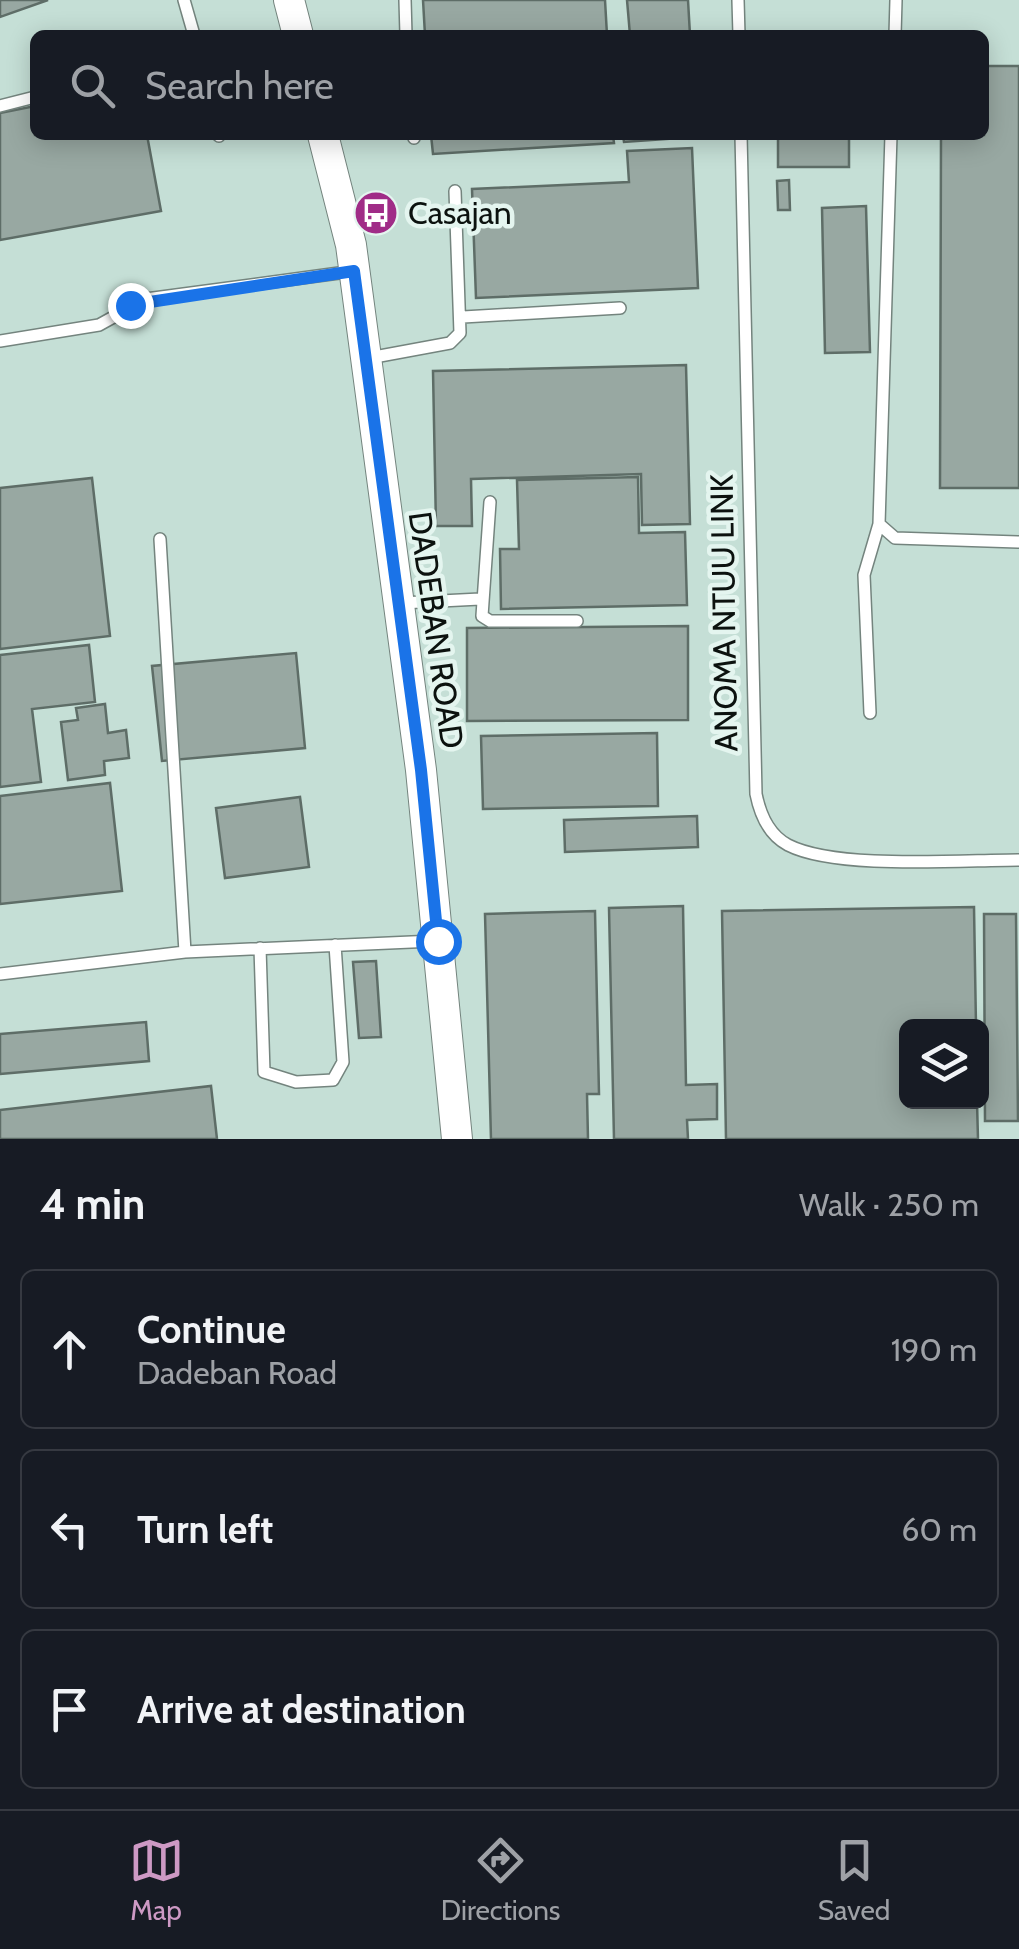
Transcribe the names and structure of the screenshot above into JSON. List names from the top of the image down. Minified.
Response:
{"streets":{"street":["DADEBAN ROAD"],"lane":["ANOMA NTUU LINK"]},"places":{"bus stop":["Casajan"]},"page":{"search":"Search here","heading":["4 min","Walk · 250 m"],"list":[["Continue","Dadeban Road","190 m"],["Turn left","60 m"],"Arrive at destination"],"nav":["Map","Directions","Saved"]}}
